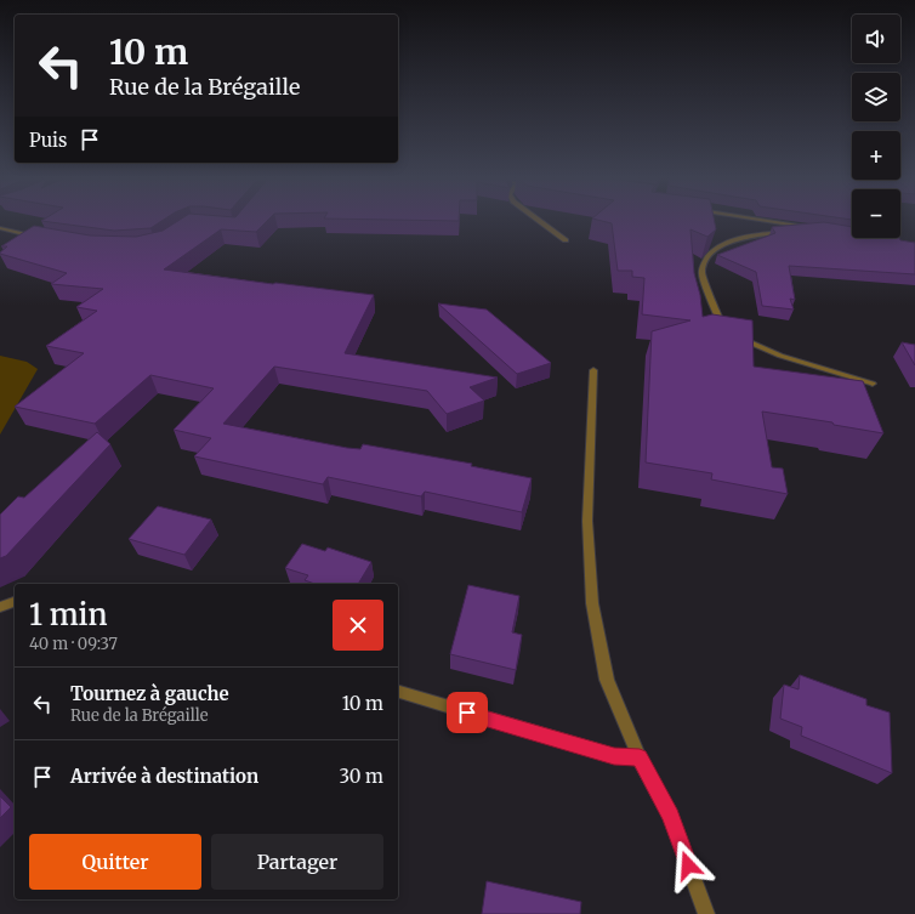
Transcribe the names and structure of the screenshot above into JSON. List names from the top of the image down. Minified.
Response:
{"page":{"map_buttons":["+","−"],"turn":["10 m","Rue de la Brégaille"],"then":"Puis","heading":["1 min","40 m · 09:37"],"list":[{"name":"Tournez à gauche","note":"Rue de la Brégaille","value":"10 m"},{"name":"Arrivée à destination","value":"30 m"}],"buttons":["Quitter","Partager"]}}
